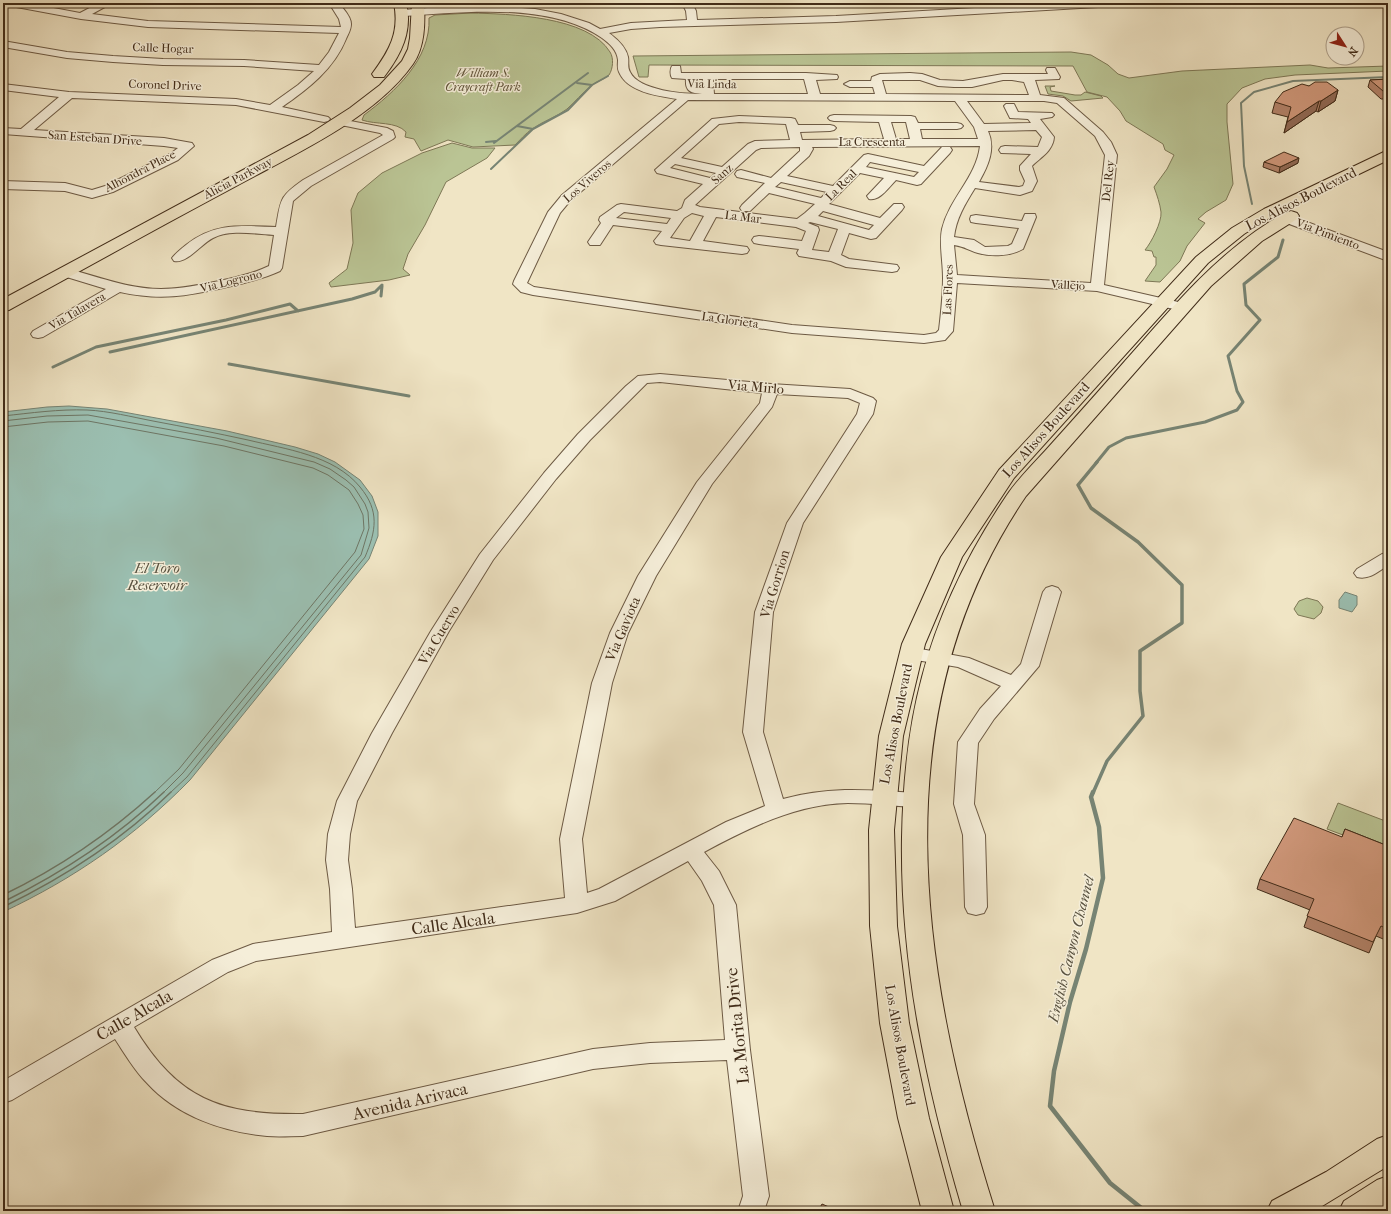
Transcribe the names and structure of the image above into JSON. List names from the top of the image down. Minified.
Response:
{"streets":{"main road":["Alicia Parkway","Los Alisos Boulevard"],"street":["Calle Hogar","Via Linda","Coronel Drive","San Esteban Drive","La Crescenta","Alhondra Place","Sanz","Los Viveros","Del Rey","La Real","La Mar","Via Pimiento","Via Logrono","Vallejo","Las Flores","Via Talavera","La Glorieta","Via Mirlo","Via Gorrion","Via Gaviota","Via Cuervo","Calle Alcala","La Morita Drive","Avenida Arivaca"]},"crossings":[["Via Linda","Alicia Parkway"],["Via Linda","Los Viveros"],["Via Linda","Del Rey"],["Coronel Drive","Alicia Parkway"],["San Esteban Drive","Alhondra Place"],["La Crescenta","Sanz"],["La Crescenta","La Real"],["La Crescenta","Las Flores"],["Sanz","La Mar"],["Alicia Parkway","Via Logrono"],["Los Viveros","La Glorieta"],["Del Rey","Vallejo"],["La Real","La Mar"],["Los Alisos Boulevard","Via Pimiento"],["Los Alisos Boulevard","Vallejo"],["Los Alisos Boulevard","Calle Alcala"],["Via Logrono","Via Talavera"],["Vallejo","Las Flores"],["Las Flores","La Glorieta"],["Via Mirlo","Via Gorrion"],["Via Mirlo","Via Gaviota"],["Via Mirlo","Via Cuervo"],["Via Gorrion","Calle Alcala"],["Via Gaviota","Calle Alcala"],["Via Cuervo","Calle Alcala"],["Calle Alcala","La Morita Drive"],["Calle Alcala","Avenida Arivaca"],["La Morita Drive","Avenida Arivaca"]],"water":["El Toro Reservoir","English Canyon Channel"],"parks":["William S. Craycraft Park"],"north":"bottom right"}
